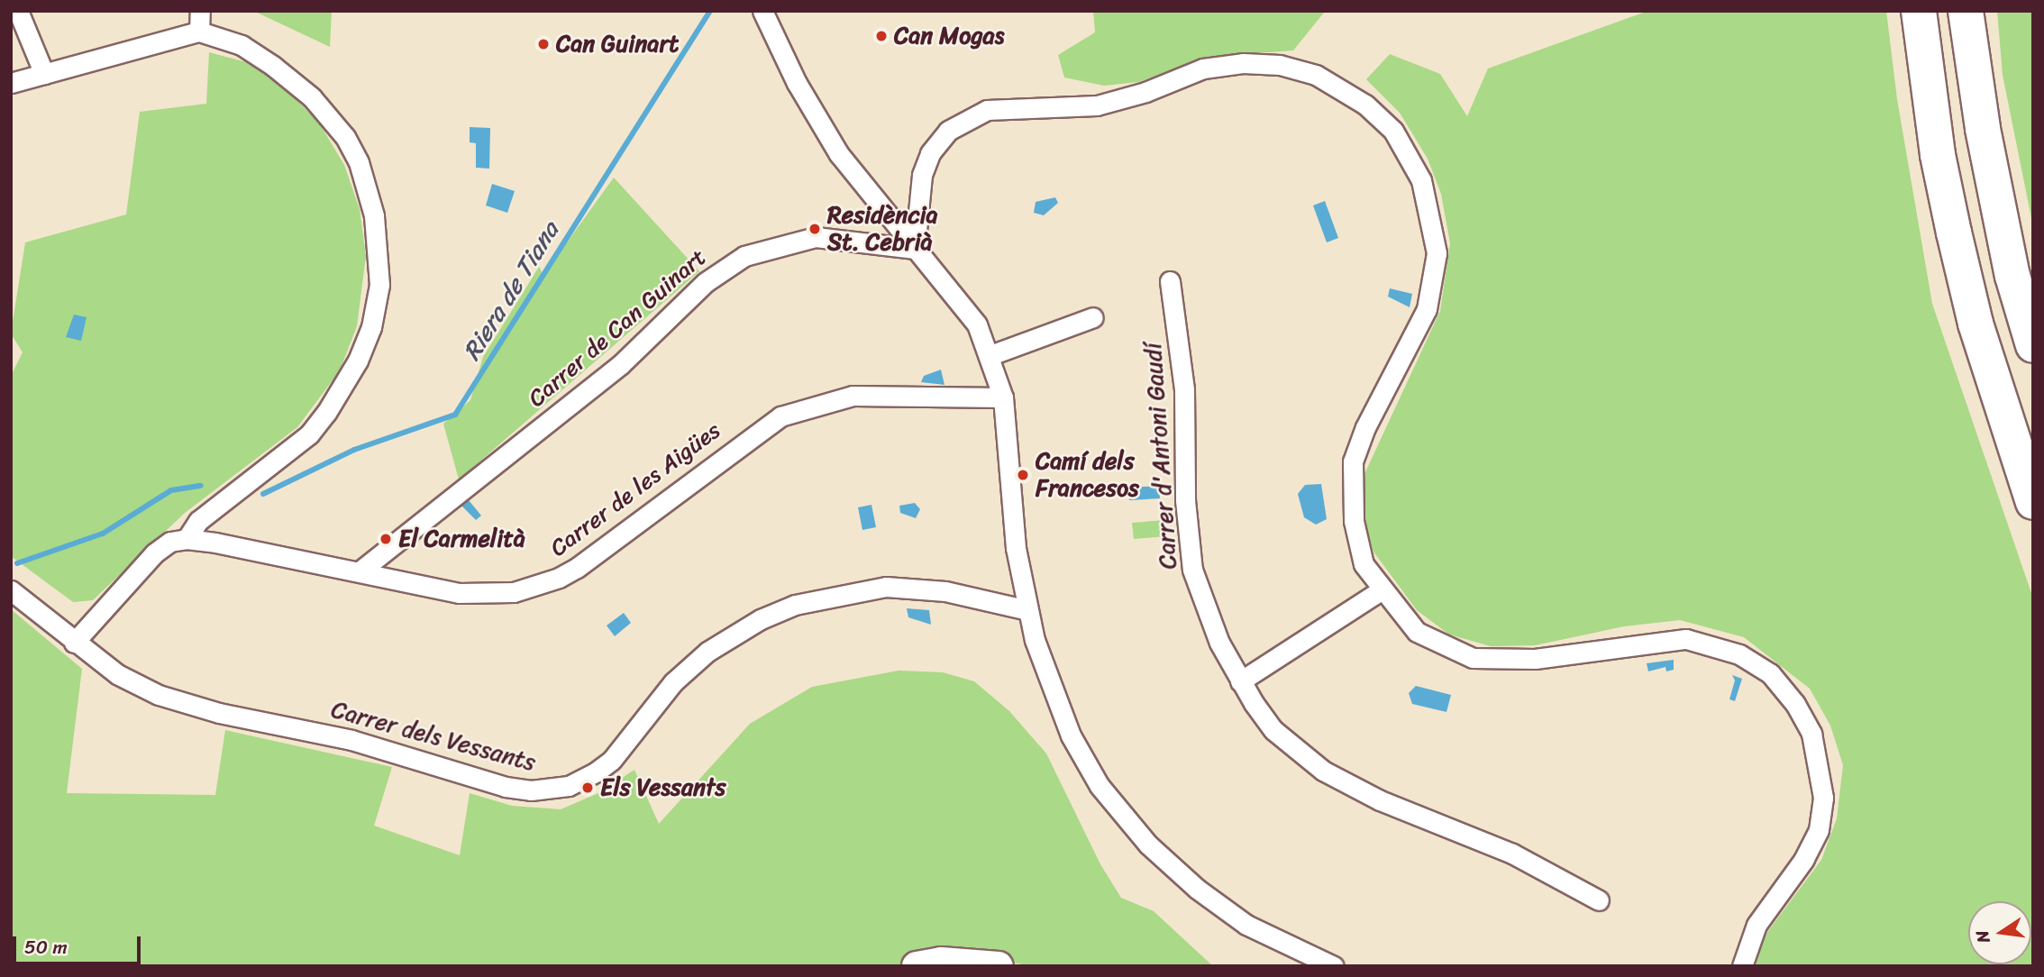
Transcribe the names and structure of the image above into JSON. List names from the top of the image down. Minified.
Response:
{"streets":{"street":["Carrer de Can Guinart","Carrer d'Antoni Gaudí","Carrer de les Aigües","Carrer dels Vessants"]},"crossings":[["Carrer de Can Guinart","Carrer de les Aigües"]],"water":["Riera de Tiana"],"places":["Can Mogas","Can Guinart","Residència St. Cebrià","Camí dels Francesos","El Carmelità","Els Vessants"],"scale_bar":"50 m","north":"left"}
